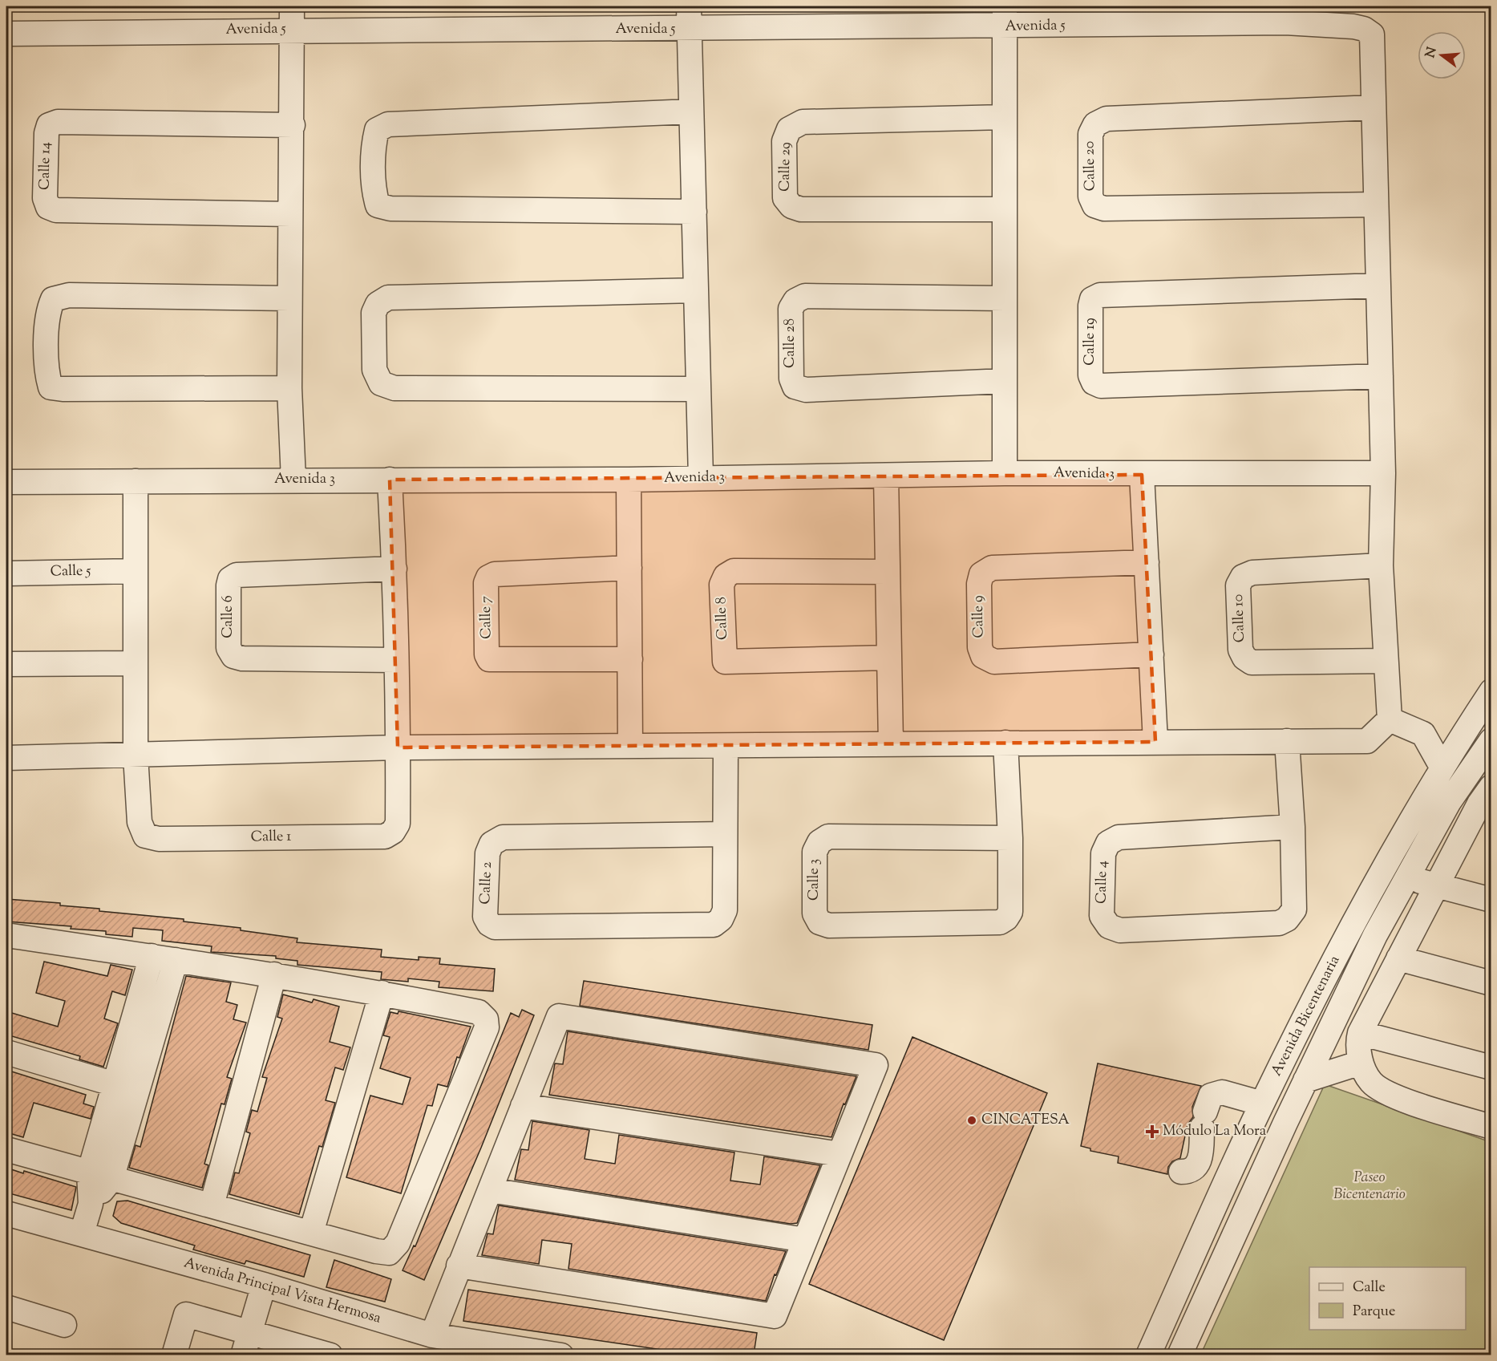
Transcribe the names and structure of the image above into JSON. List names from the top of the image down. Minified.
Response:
{"streets":{"street":["Avenida 5","Calle 14","Calle 20","Calle 29","Calle 19","Calle 28","Avenida 3","Calle 5","Calle 6","Calle 9","Calle 7","Calle 8","Calle 10","Calle 1","Calle 3","Calle 4","Calle 2","Avenida Bicentenaria","Avenida Principal Vista Hermosa"]},"crossings":[["Avenida 5","Calle 20"]],"parks":["Paseo Bicentenario"],"places":{"other":["CINCATESA"],"health":["Módulo La Mora"]},"legend":["Calle","Parque"],"north":"left"}
